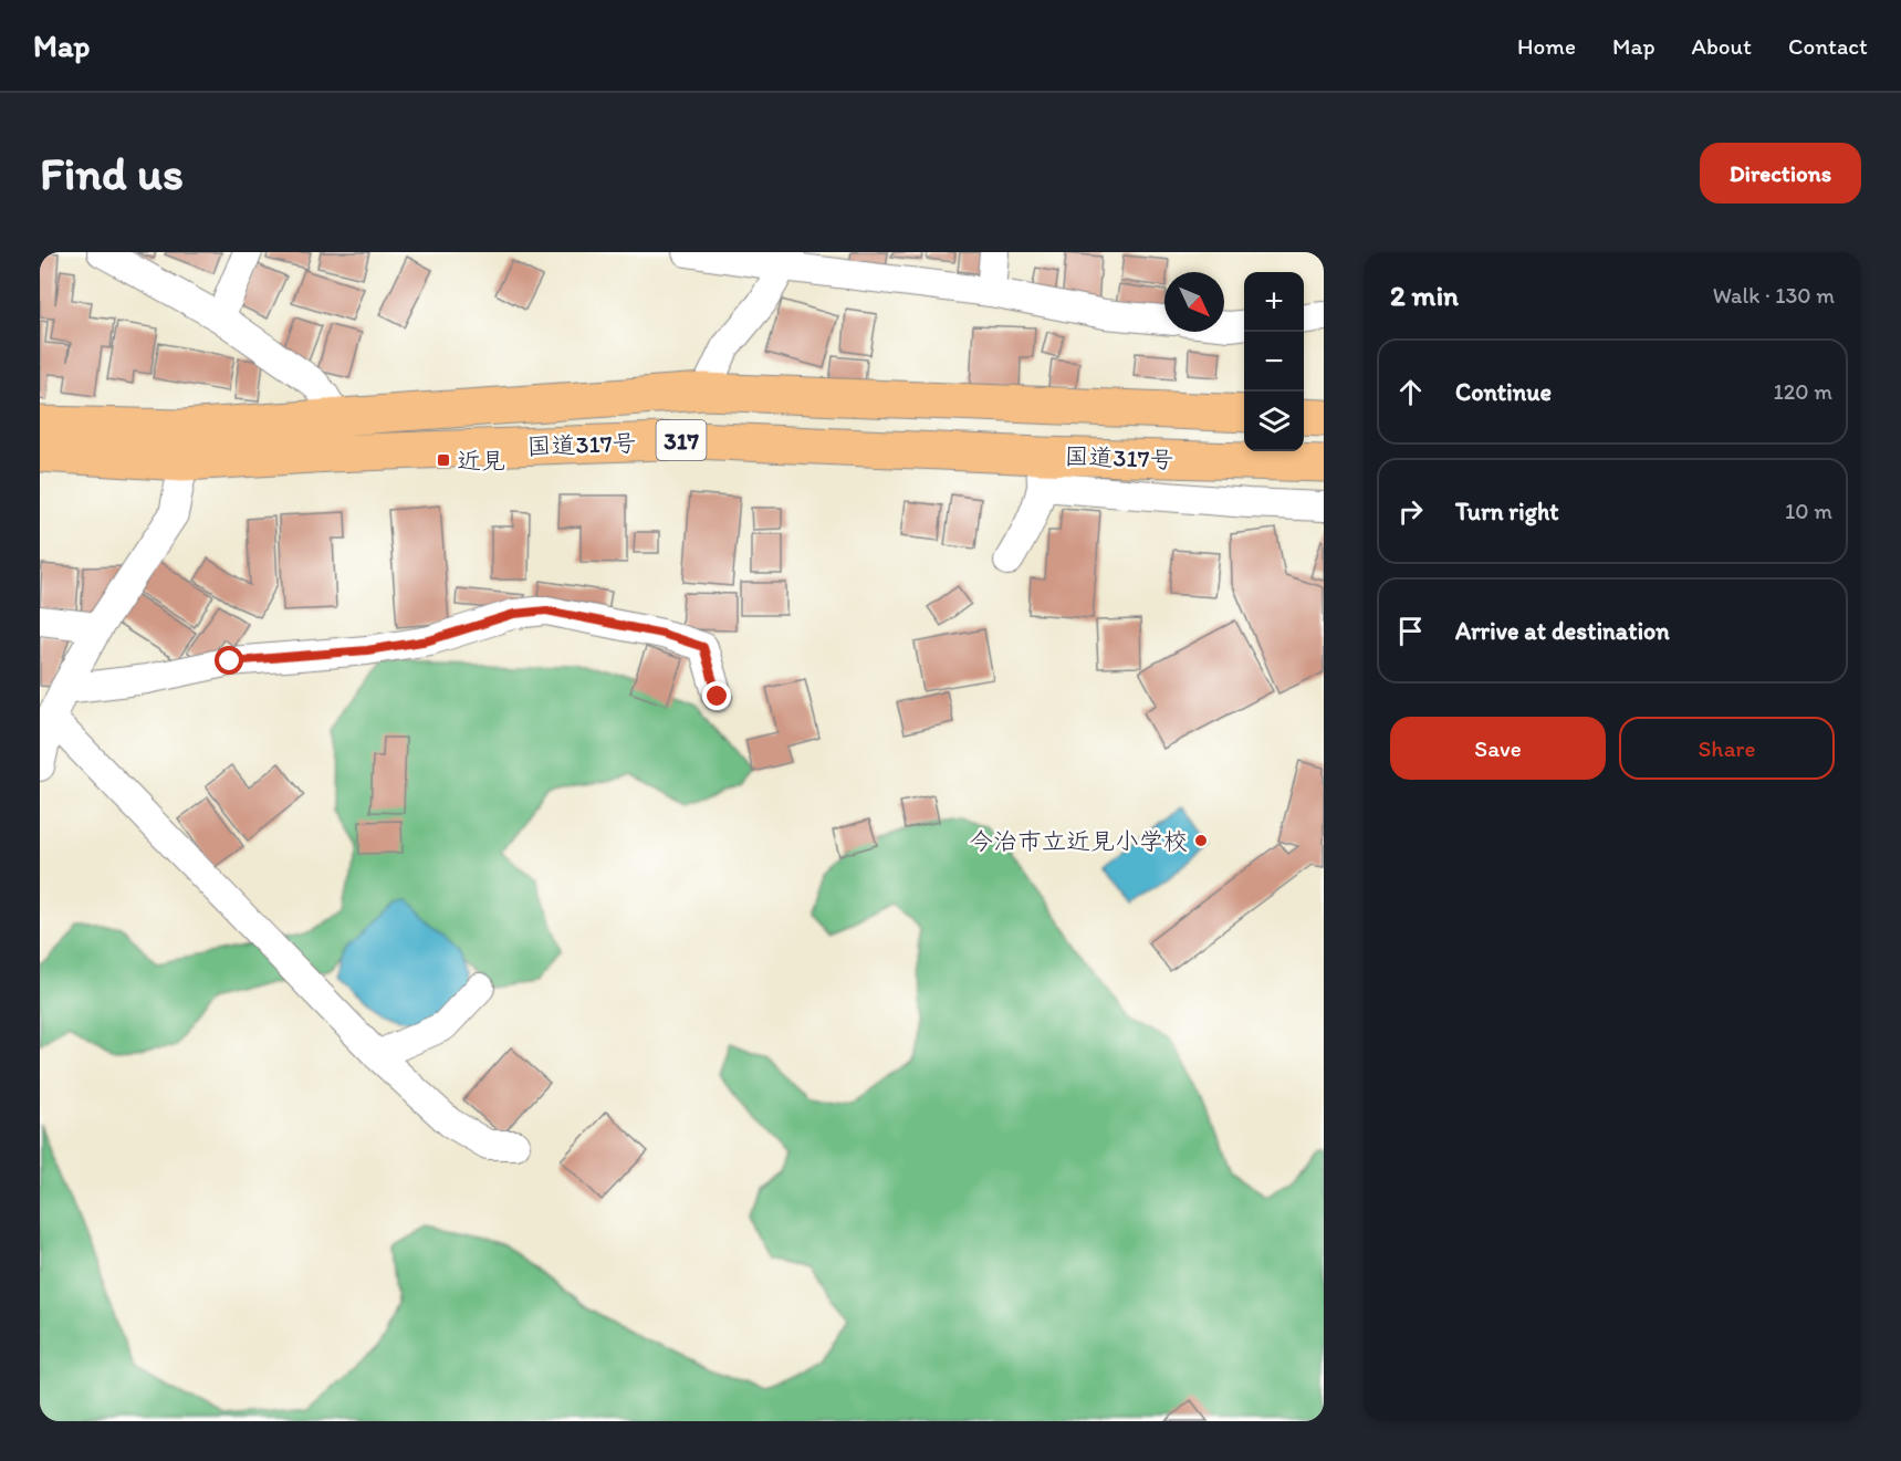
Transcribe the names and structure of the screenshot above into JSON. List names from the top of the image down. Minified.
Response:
{"streets":{"highway":["317","国道317号"]},"places":{"transit":["近見"],"other":["今治市立近見小学校"]},"north":"bottom right","page":{"header":"Map","nav":["Home","Map","About","Contact"],"buttons":["Directions",["Save","Share"]],"title":"Find us","heading":["2 min","Walk · 130 m"],"map_buttons":["+","−"],"list":[["Continue","120 m"],["Turn right","10 m"],"Arrive at destination"]}}
